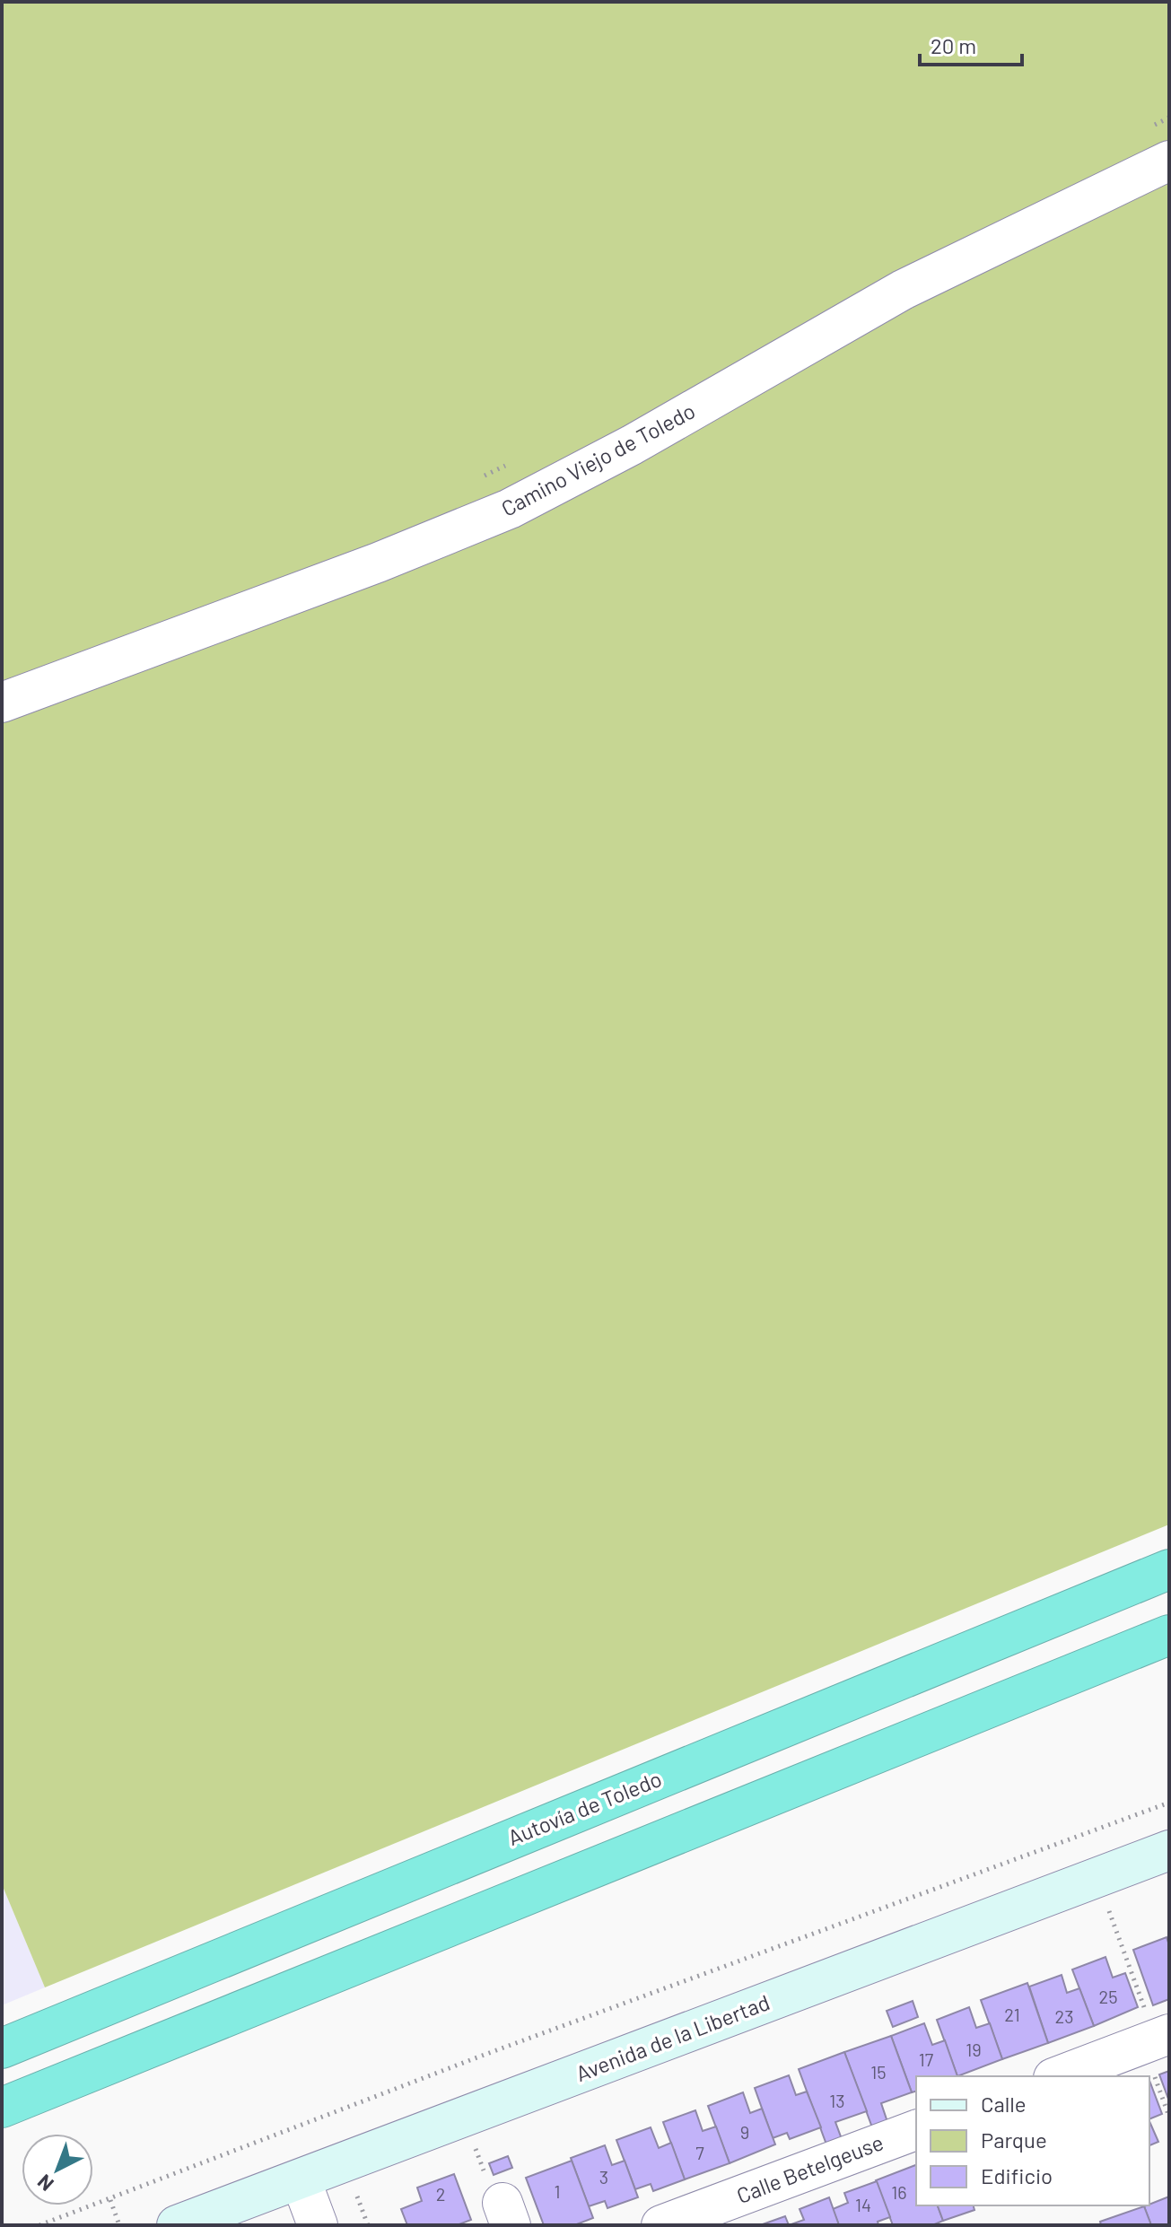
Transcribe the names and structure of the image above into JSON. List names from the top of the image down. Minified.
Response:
{"streets":{"highway":["Autovía de Toledo"],"street":["Camino Viejo de Toledo","Avenida de la Libertad","Calle Betelgeuse"]},"house_numbers":["25","21","23","19","17","15","13","9","7","3","1","16","2","14"],"legend":["Calle","Parque","Edificio"],"scale_bar":"20 m","north":"bottom left"}
